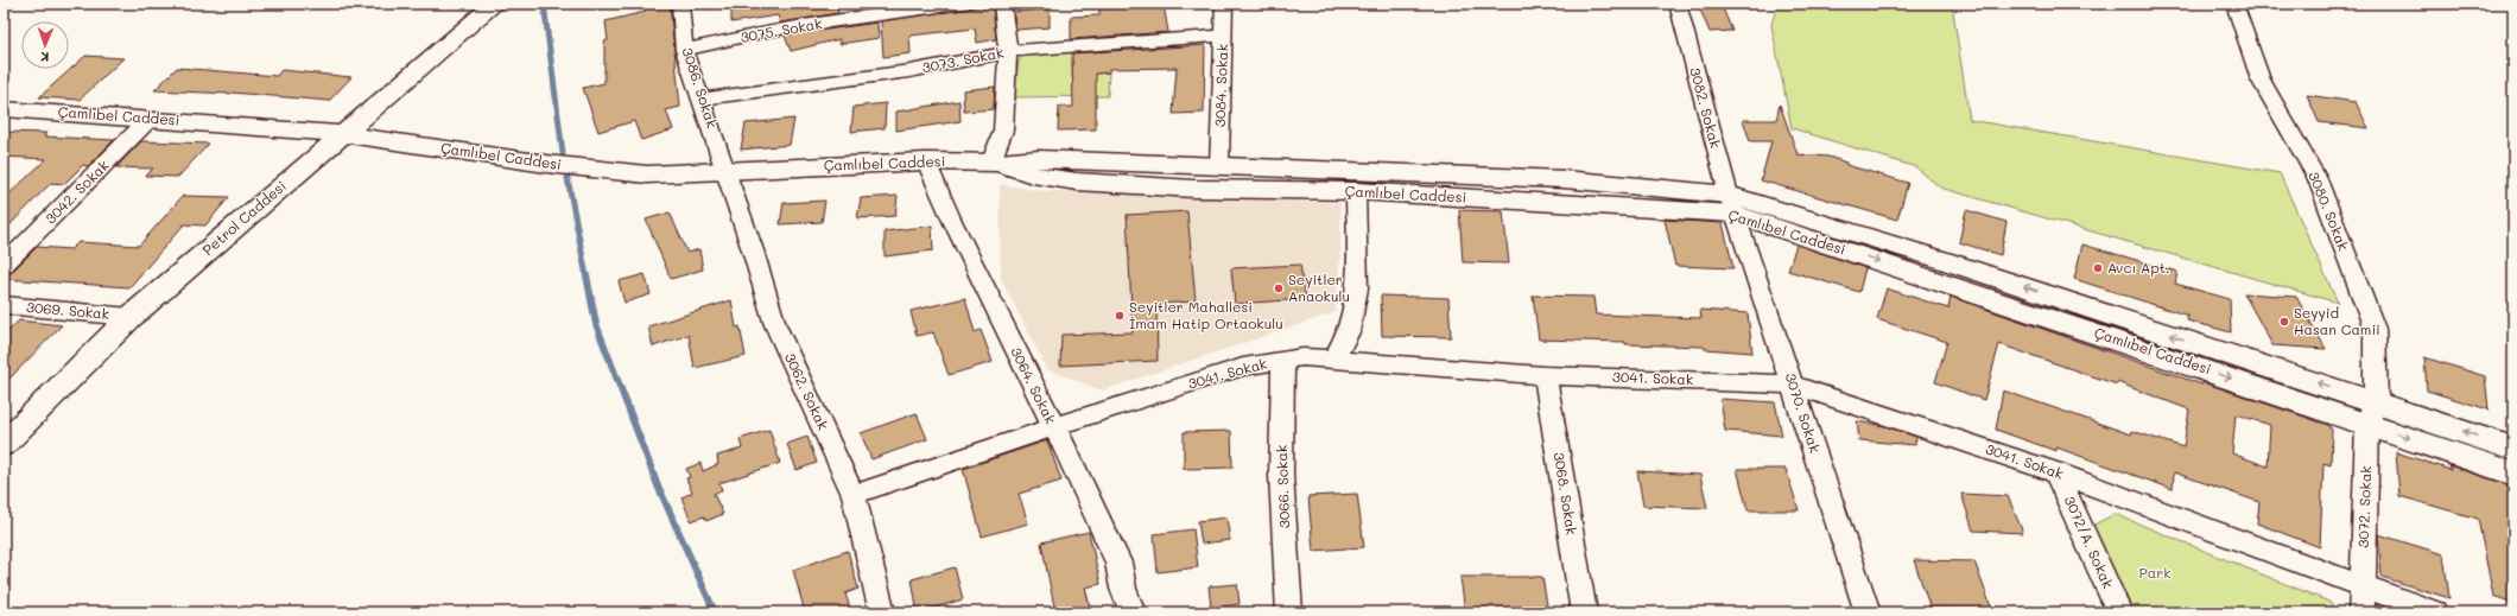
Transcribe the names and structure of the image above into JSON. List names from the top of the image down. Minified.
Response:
{"streets":{"street":["3075. Sokak","3073. Sokak","3084. Sokak","3086. Sokak","3082. Sokak","Çamlıbel Caddesi","3042. Sokak","3080. Sokak","Petrol Caddesi","3069. Sokak","3041. Sokak","3064. Sokak","3062. Sokak","3070. Sokak","3066. Sokak","3068. Sokak","3072. Sokak","3072/A. Sokak"]},"crossings":[["3075. Sokak","3086. Sokak"],["3073. Sokak","3084. Sokak"],["3073. Sokak","3086. Sokak"],["3084. Sokak","Çamlıbel Caddesi"],["3086. Sokak","Çamlıbel Caddesi"],["3086. Sokak","3062. Sokak"],["3082. Sokak","Çamlıbel Caddesi"],["3082. Sokak","3070. Sokak"],["Çamlıbel Caddesi","3042. Sokak"],["Çamlıbel Caddesi","3080. Sokak"],["Çamlıbel Caddesi","Petrol Caddesi"],["Çamlıbel Caddesi","3064. Sokak"],["Çamlıbel Caddesi","3062. Sokak"],["Çamlıbel Caddesi","3070. Sokak"],["Çamlıbel Caddesi","3072. Sokak"],["3080. Sokak","3072. Sokak"],["Petrol Caddesi","3069. Sokak"],["3041. Sokak","3064. Sokak"],["3041. Sokak","3062. Sokak"],["3041. Sokak","3070. Sokak"],["3041. Sokak","3066. Sokak"],["3041. Sokak","3068. Sokak"],["3041. Sokak","3072. Sokak"],["3041. Sokak","3072/A. Sokak"]],"parks":["Park"],"places":["Avcı Apt.","Seyitler Anaokulu","Seyitler Mahallesi İmam Hatip Ortaokulu","Seyyid Hasan Camii"],"north":"bottom"}
